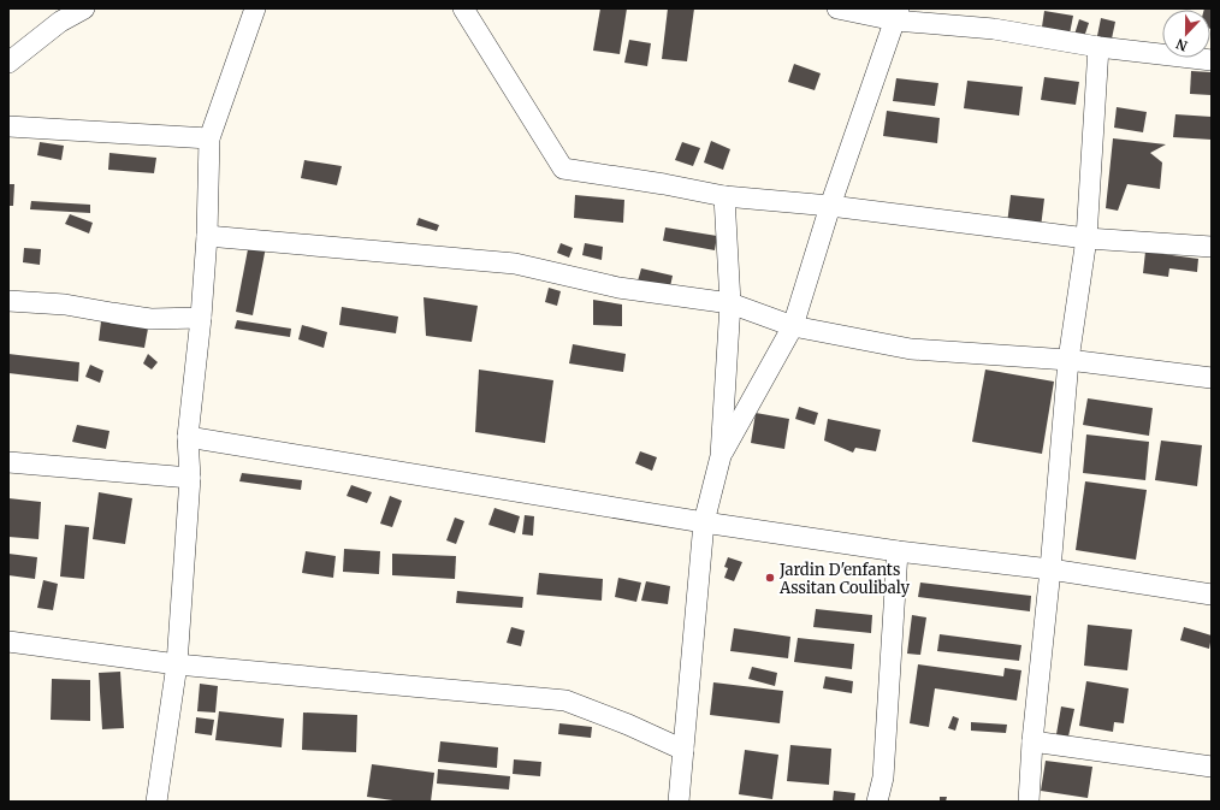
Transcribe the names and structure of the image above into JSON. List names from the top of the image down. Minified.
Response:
{"places":["Jardin D'enfants Assitan Coulibaly"],"north":"bottom"}
